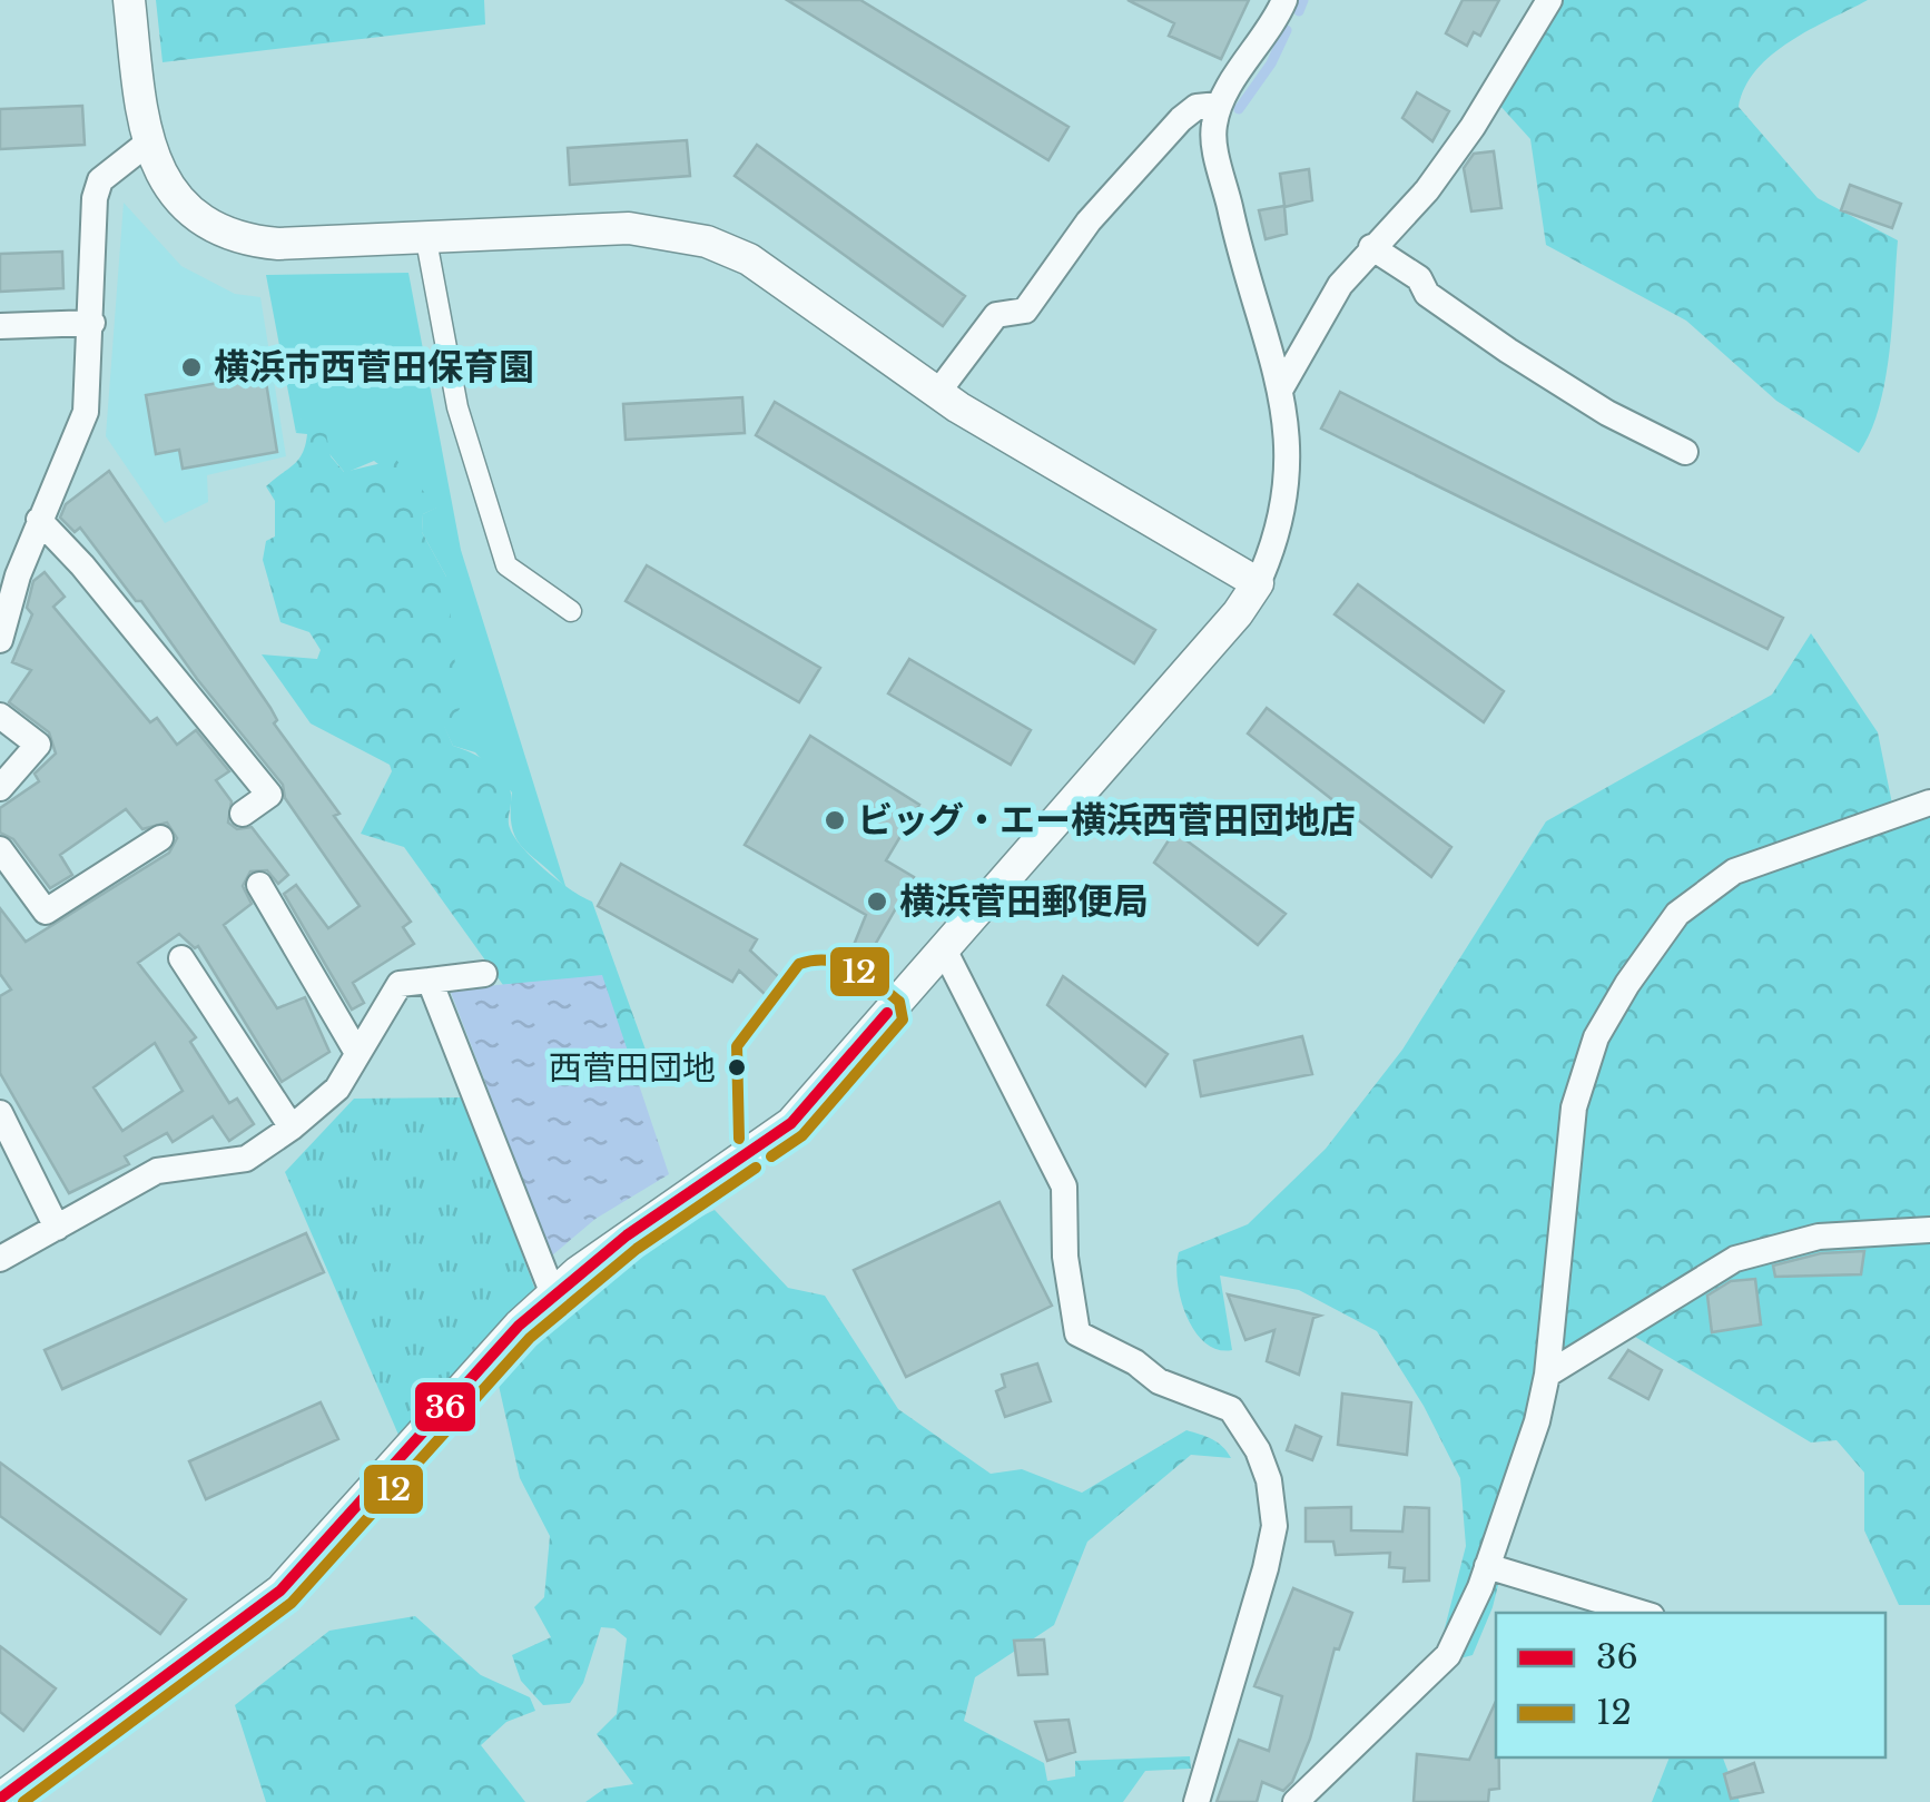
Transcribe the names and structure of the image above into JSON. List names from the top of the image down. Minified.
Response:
{"places":["横浜市西菅田保育園","ビッグ・エー横浜西菅田団地店","横浜菅田郵便局","西菅田団地"],"lines":["transit line 12","transit line 36"],"legend":["36","12"]}
